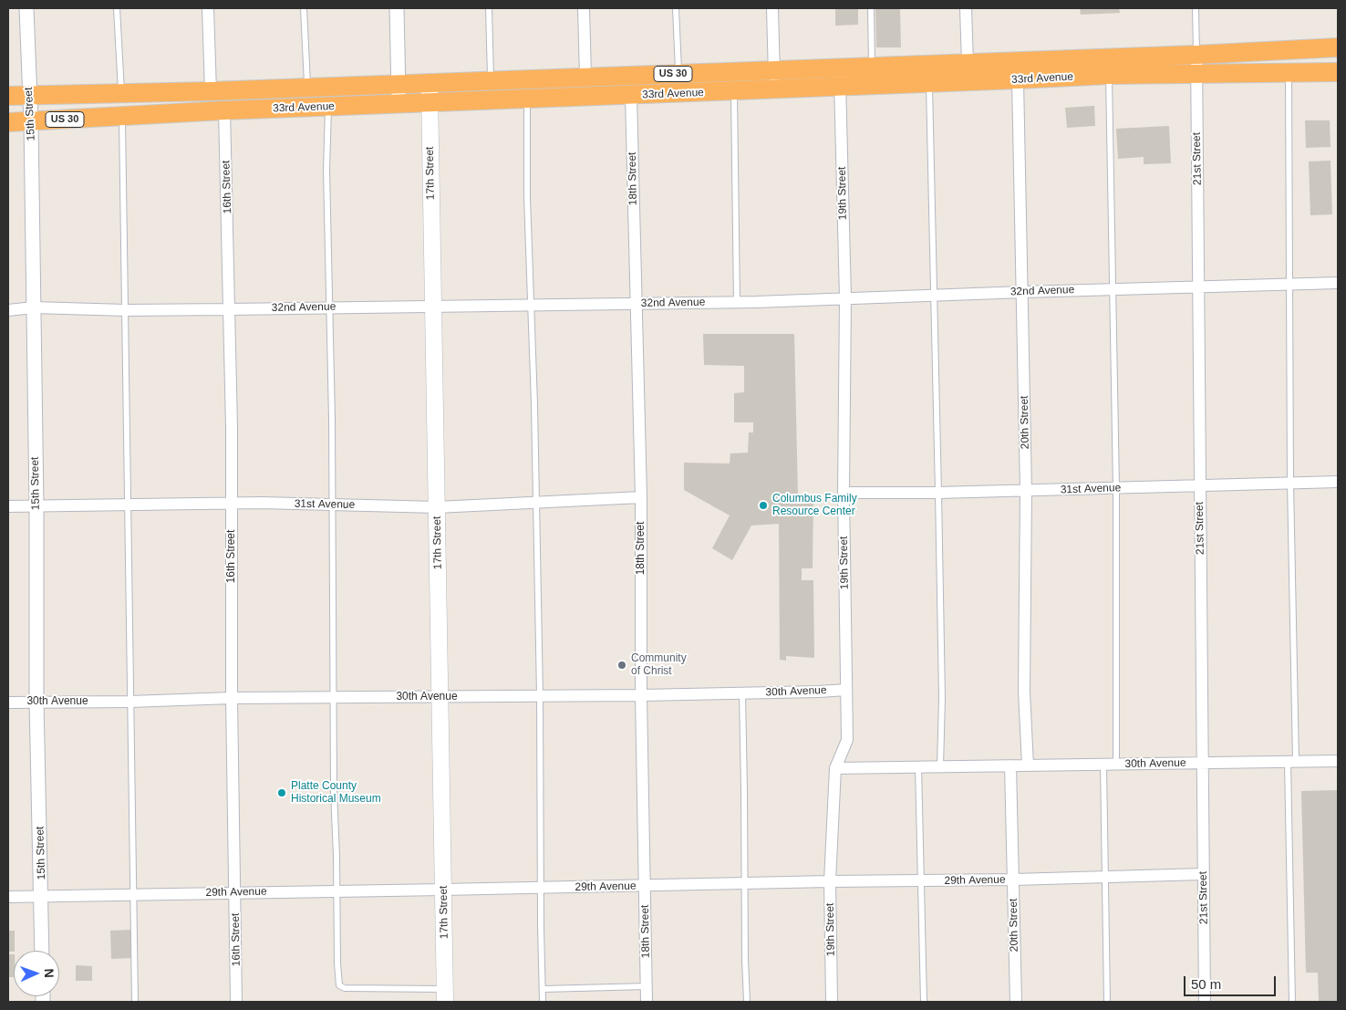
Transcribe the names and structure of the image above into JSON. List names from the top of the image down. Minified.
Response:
{"streets":{"highway":["US 30","33rd Avenue"],"main road":["17th Street"],"street":["15th Street","21st Street","18th Street","16th Street","19th Street","32nd Avenue","20th Street","31st Avenue","30th Avenue","29th Avenue"]},"crossings":[["33rd Avenue","15th Street"],["33rd Avenue","21st Street"],["33rd Avenue","17th Street"],["33rd Avenue","18th Street"],["33rd Avenue","16th Street"],["33rd Avenue","19th Street"],["33rd Avenue","20th Street"],["15th Street","32nd Avenue"],["15th Street","31st Avenue"],["15th Street","30th Avenue"],["15th Street","29th Avenue"],["21st Street","32nd Avenue"],["21st Street","31st Avenue"],["21st Street","30th Avenue"],["21st Street","29th Avenue"],["17th Street","32nd Avenue"],["17th Street","31st Avenue"],["17th Street","30th Avenue"],["17th Street","29th Avenue"],["18th Street","32nd Avenue"],["18th Street","31st Avenue"],["18th Street","30th Avenue"],["18th Street","29th Avenue"],["16th Street","32nd Avenue"],["16th Street","31st Avenue"],["16th Street","30th Avenue"],["16th Street","29th Avenue"],["19th Street","32nd Avenue"],["19th Street","31st Avenue"],["19th Street","30th Avenue"],["19th Street","29th Avenue"],["32nd Avenue","20th Street"],["20th Street","31st Avenue"],["20th Street","30th Avenue"],["20th Street","29th Avenue"]],"places":["Columbus Family Resource Center","Community of Christ","Platte County Historical Museum"],"scale_bar":"50 m","north":"right"}
